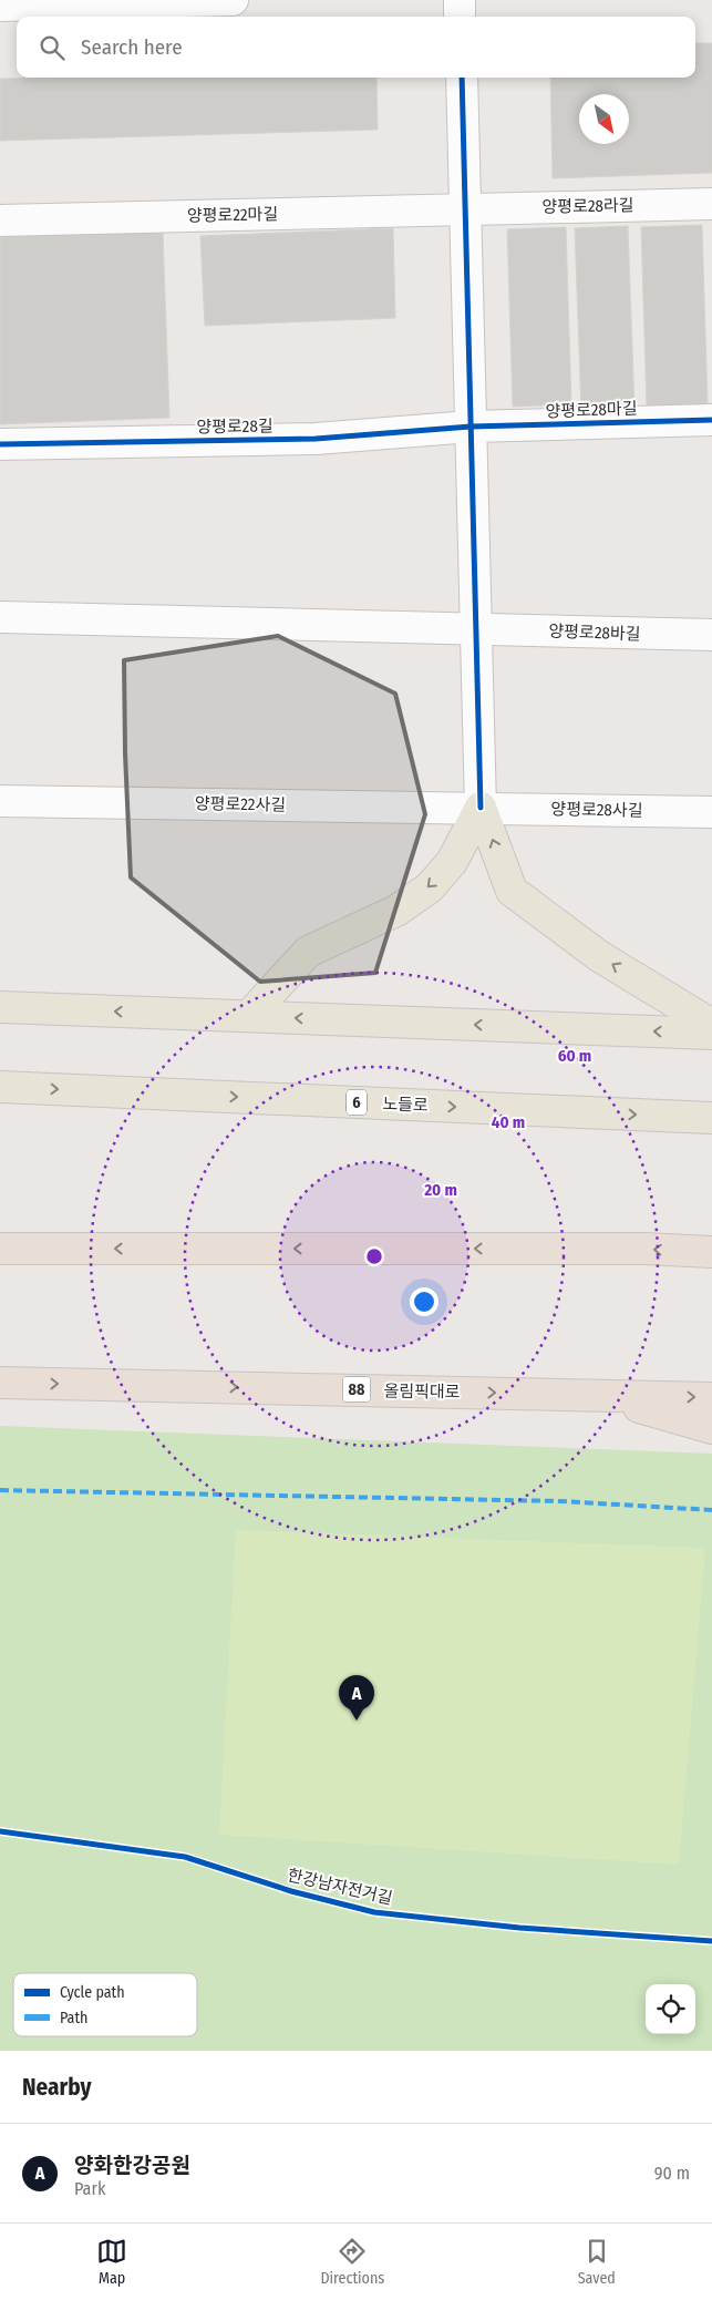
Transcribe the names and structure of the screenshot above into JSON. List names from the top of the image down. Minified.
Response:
{"streets":{"highway":["88","올림픽대로"],"main road":["6","노들로"],"street":["양평로28라길","양평로22마길","양평로28마길","양평로28길","양평로28바길","양평로22사길","양평로28사길"],"cycle path":["한강남자전거길"]},"crossings":[["양평로28라길","양평로22마길"],["양평로28마길","양평로28길"],["양평로22사길","양평로28사길"]],"legend":["Cycle path","Path"],"north":"bottom right","page":{"search":"Search here","pins":"A","heading":"Nearby","list":[{"mark":"A","name":"양화한강공원","note":"Park","value":"90 m"}],"nav":["Map","Directions","Saved"]},"rings":["60 m","40 m","20 m"]}
